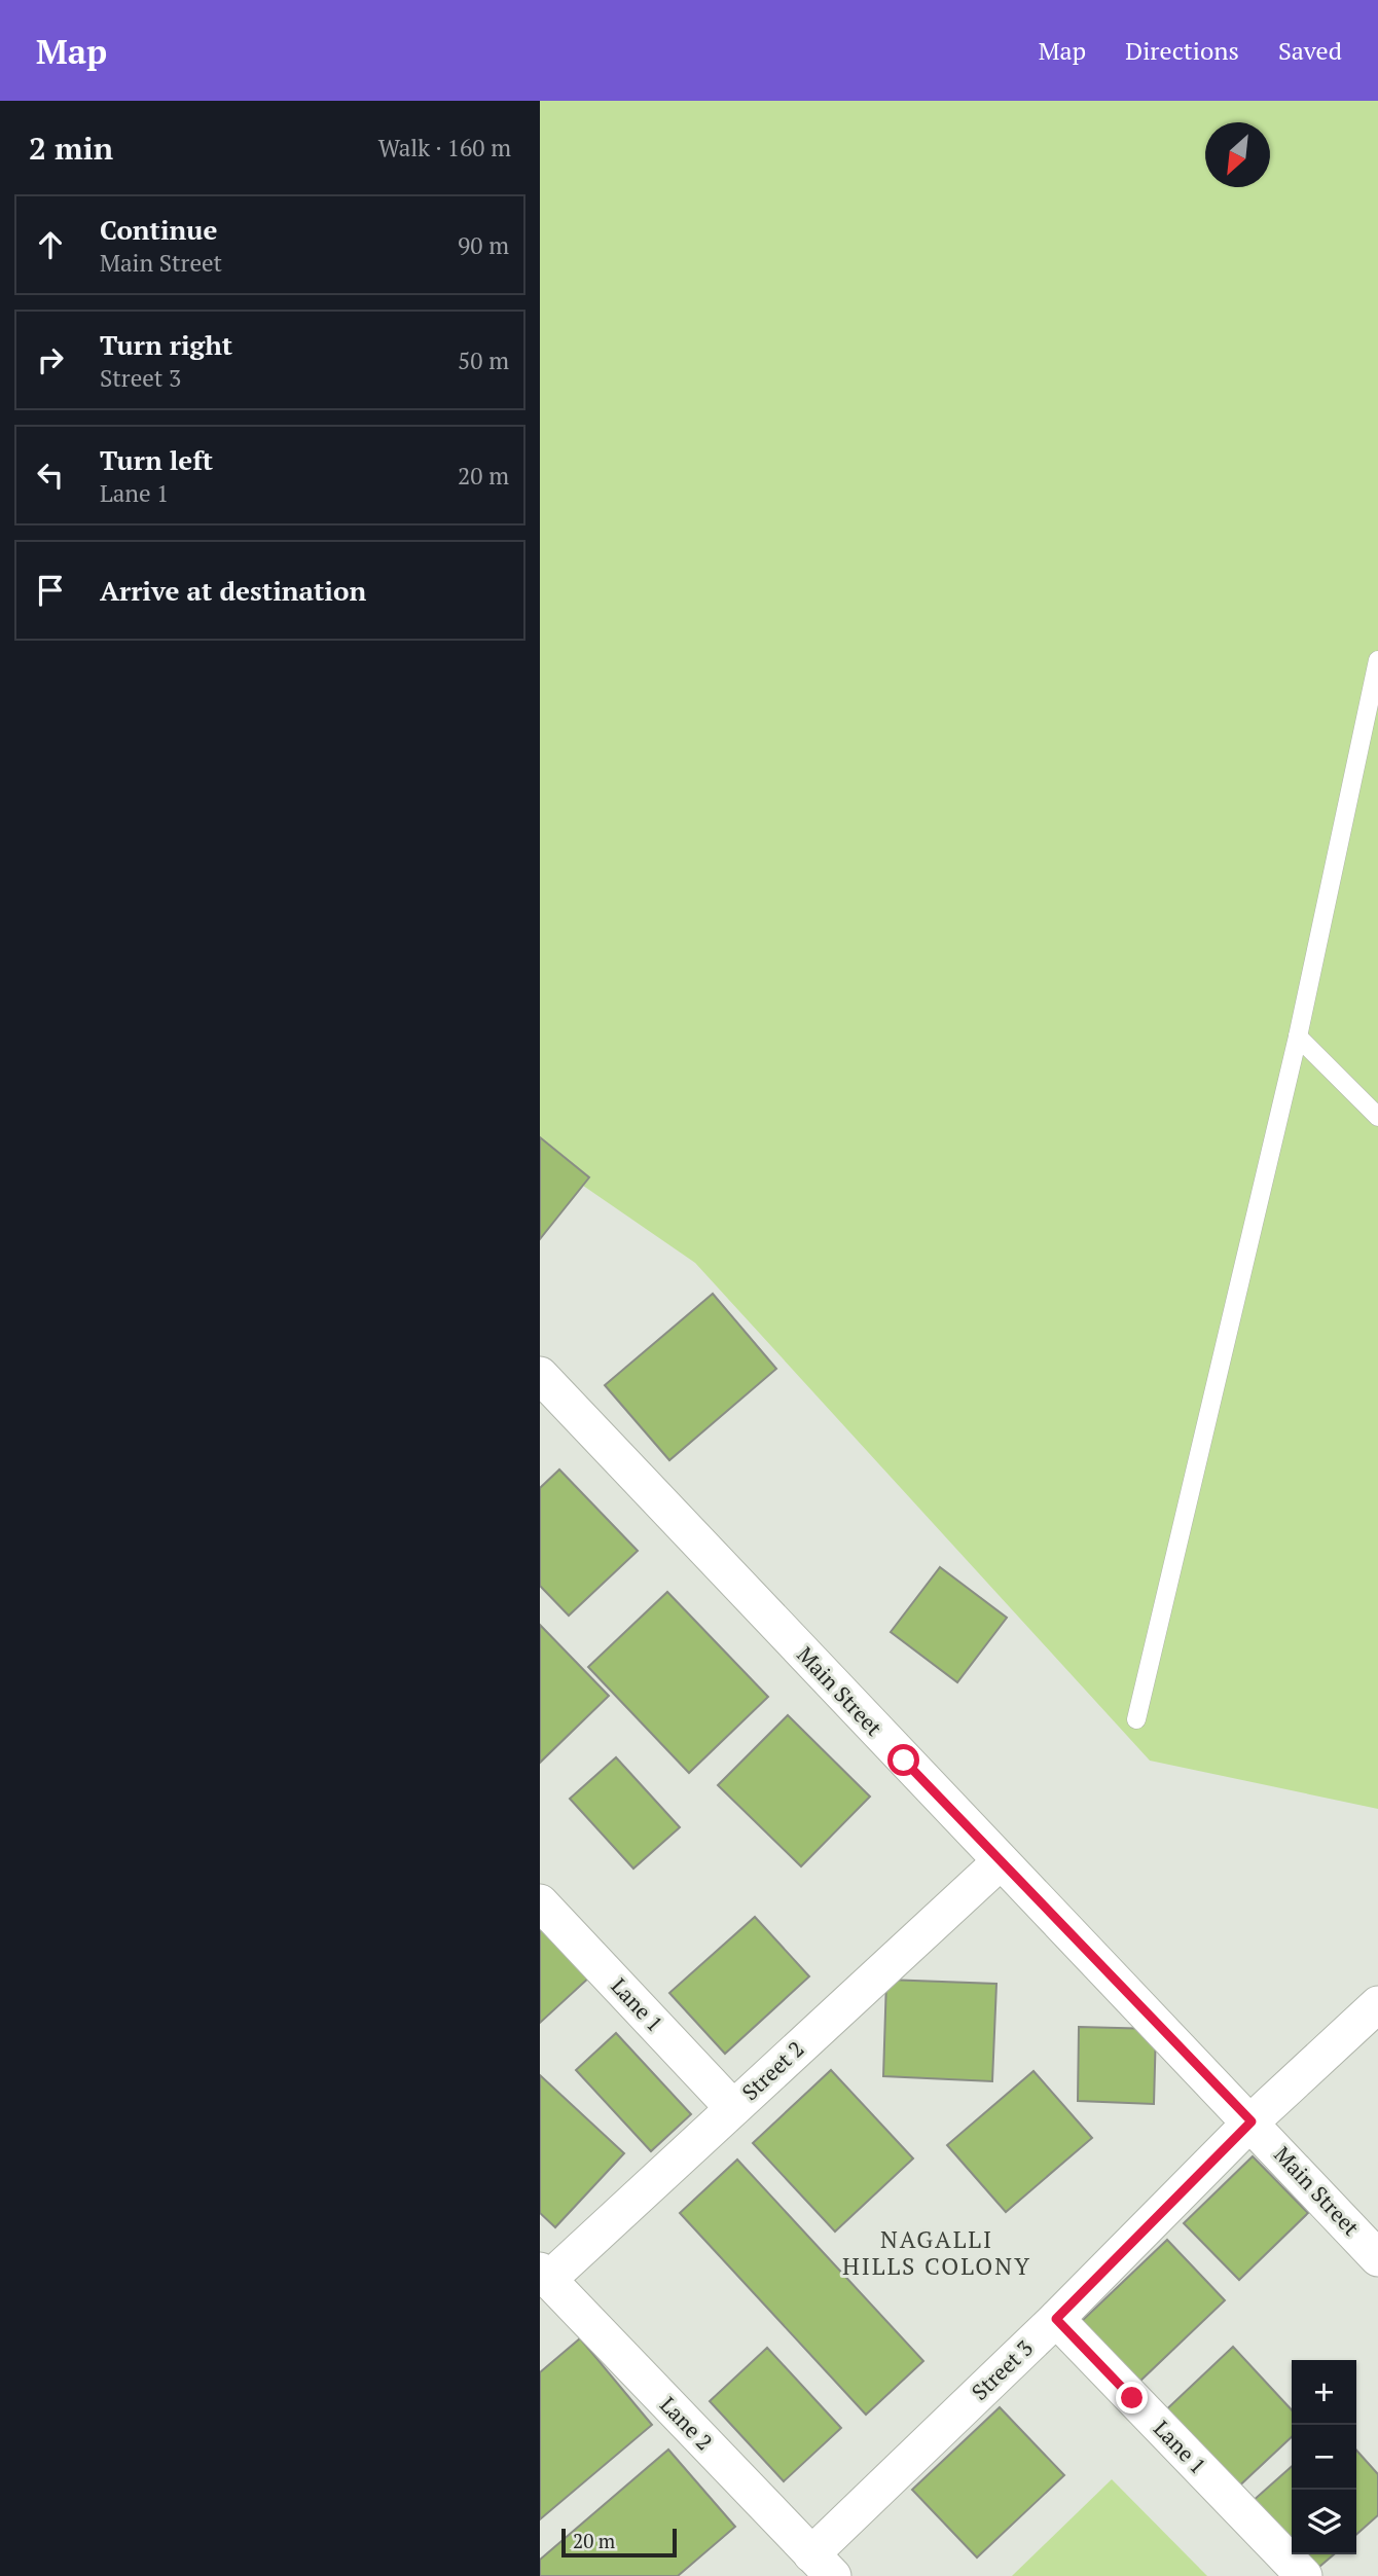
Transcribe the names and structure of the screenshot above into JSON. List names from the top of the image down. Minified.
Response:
{"streets":{"street":["Main Street","Lane 1","Street 2","Street 3","Lane 2"]},"crossings":[["Main Street","Street 2"],["Main Street","Street 3"],["Lane 1","Street 2"],["Lane 1","Street 3"],["Street 2","Lane 2"],["Street 3","Lane 2"]],"districts":["NAGALLI HILLS COLONY"],"scale_bar":"20 m","north":"bottom left","page":{"header":"Map","nav":["Map","Directions","Saved"],"heading":["2 min","Walk · 160 m"],"list":[["Continue","Main Street","90 m"],["Turn right","Street 3","50 m"],["Turn left","Lane 1","20 m"],"Arrive at destination"],"map_buttons":["+","−"],"scale":"20 m"}}
